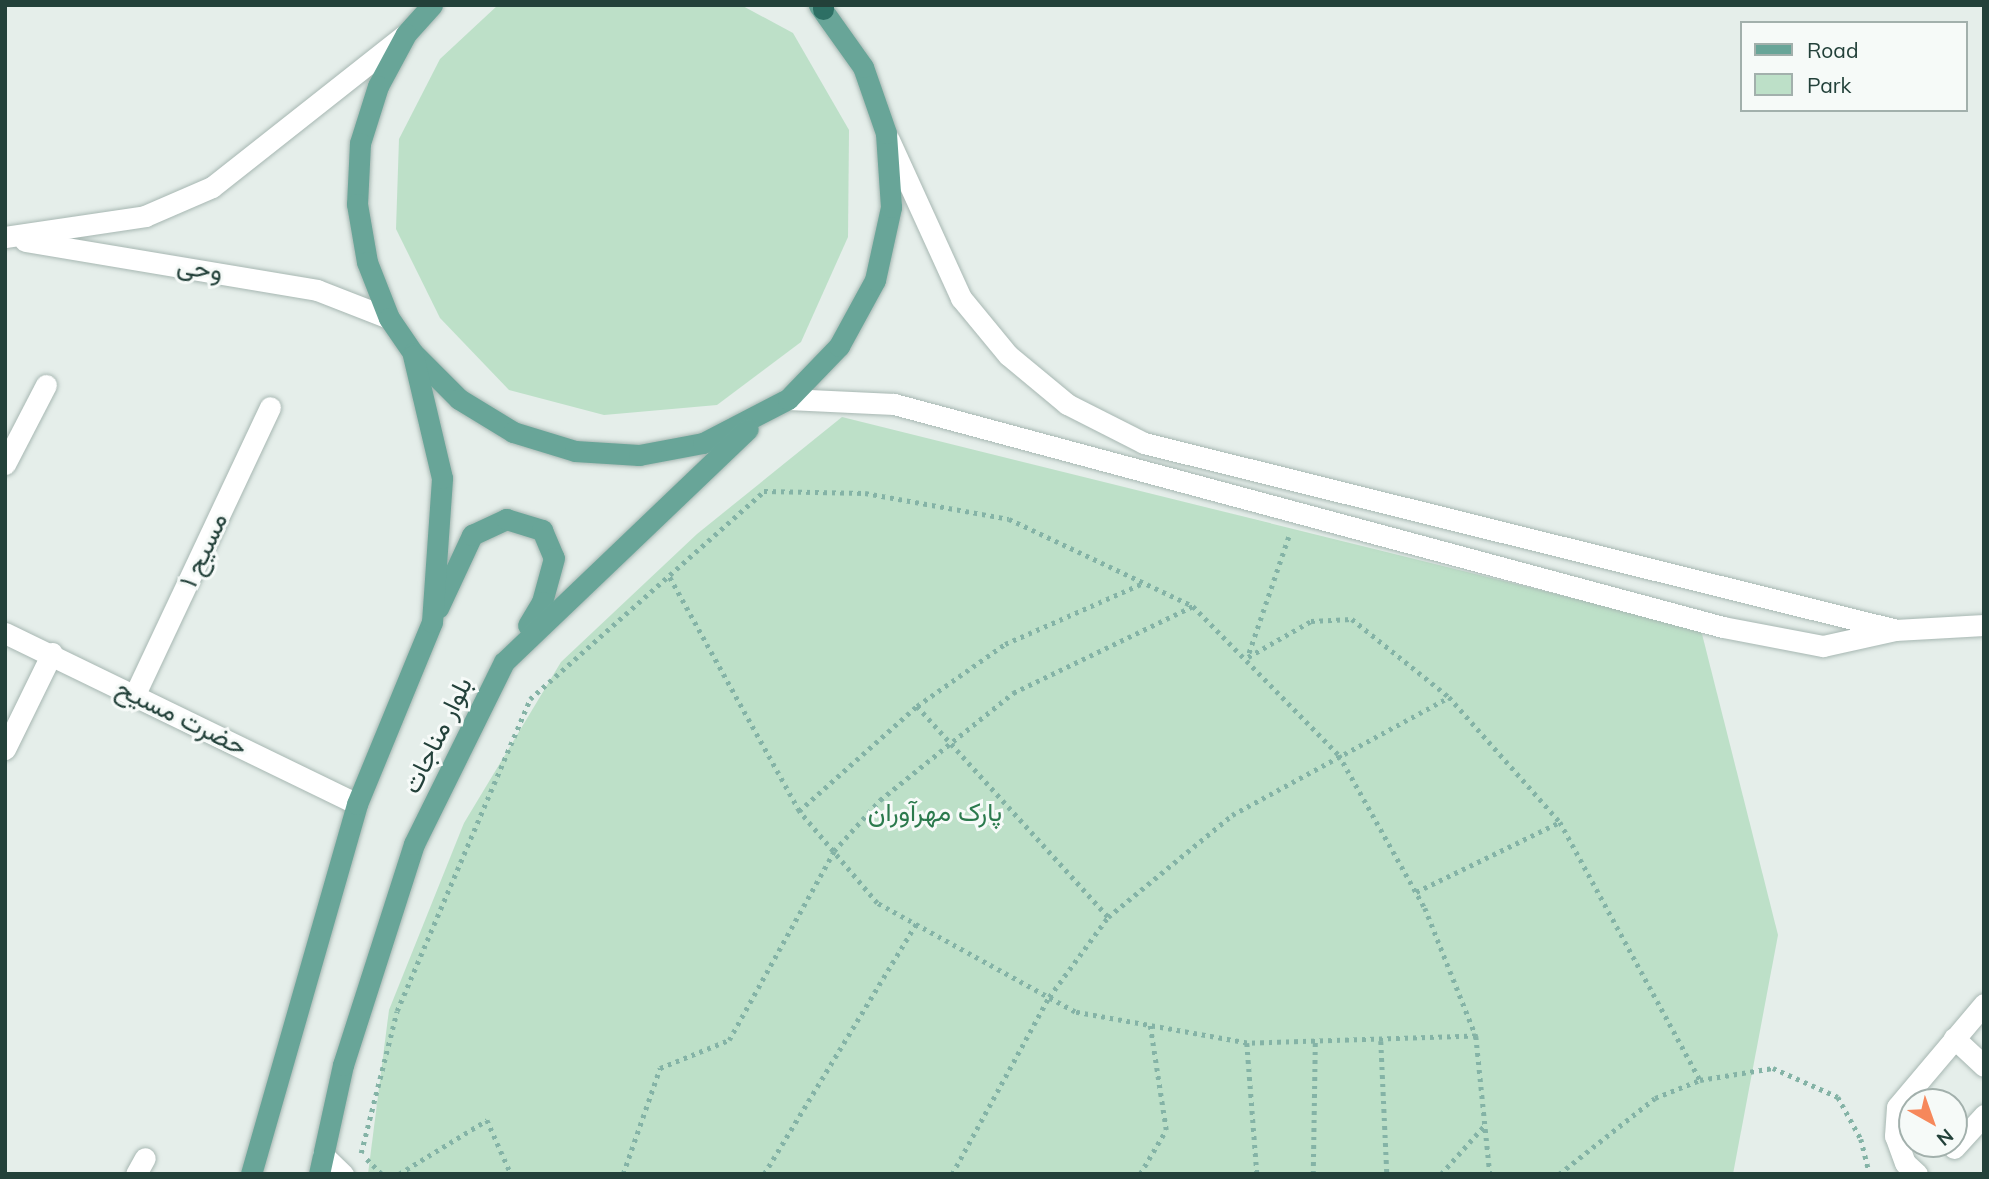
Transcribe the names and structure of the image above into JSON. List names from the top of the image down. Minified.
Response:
{"streets":{"main road":["بلوار مناجات"],"street":["وحی","مسیح ۱","حضرت مسیح"]},"crossings":[["مسیح ۱","حضرت مسیح"],["حضرت مسیح","بلوار مناجات"]],"parks":["پارک مهرآوران"],"legend":["Road","Park"],"north":"bottom right"}
